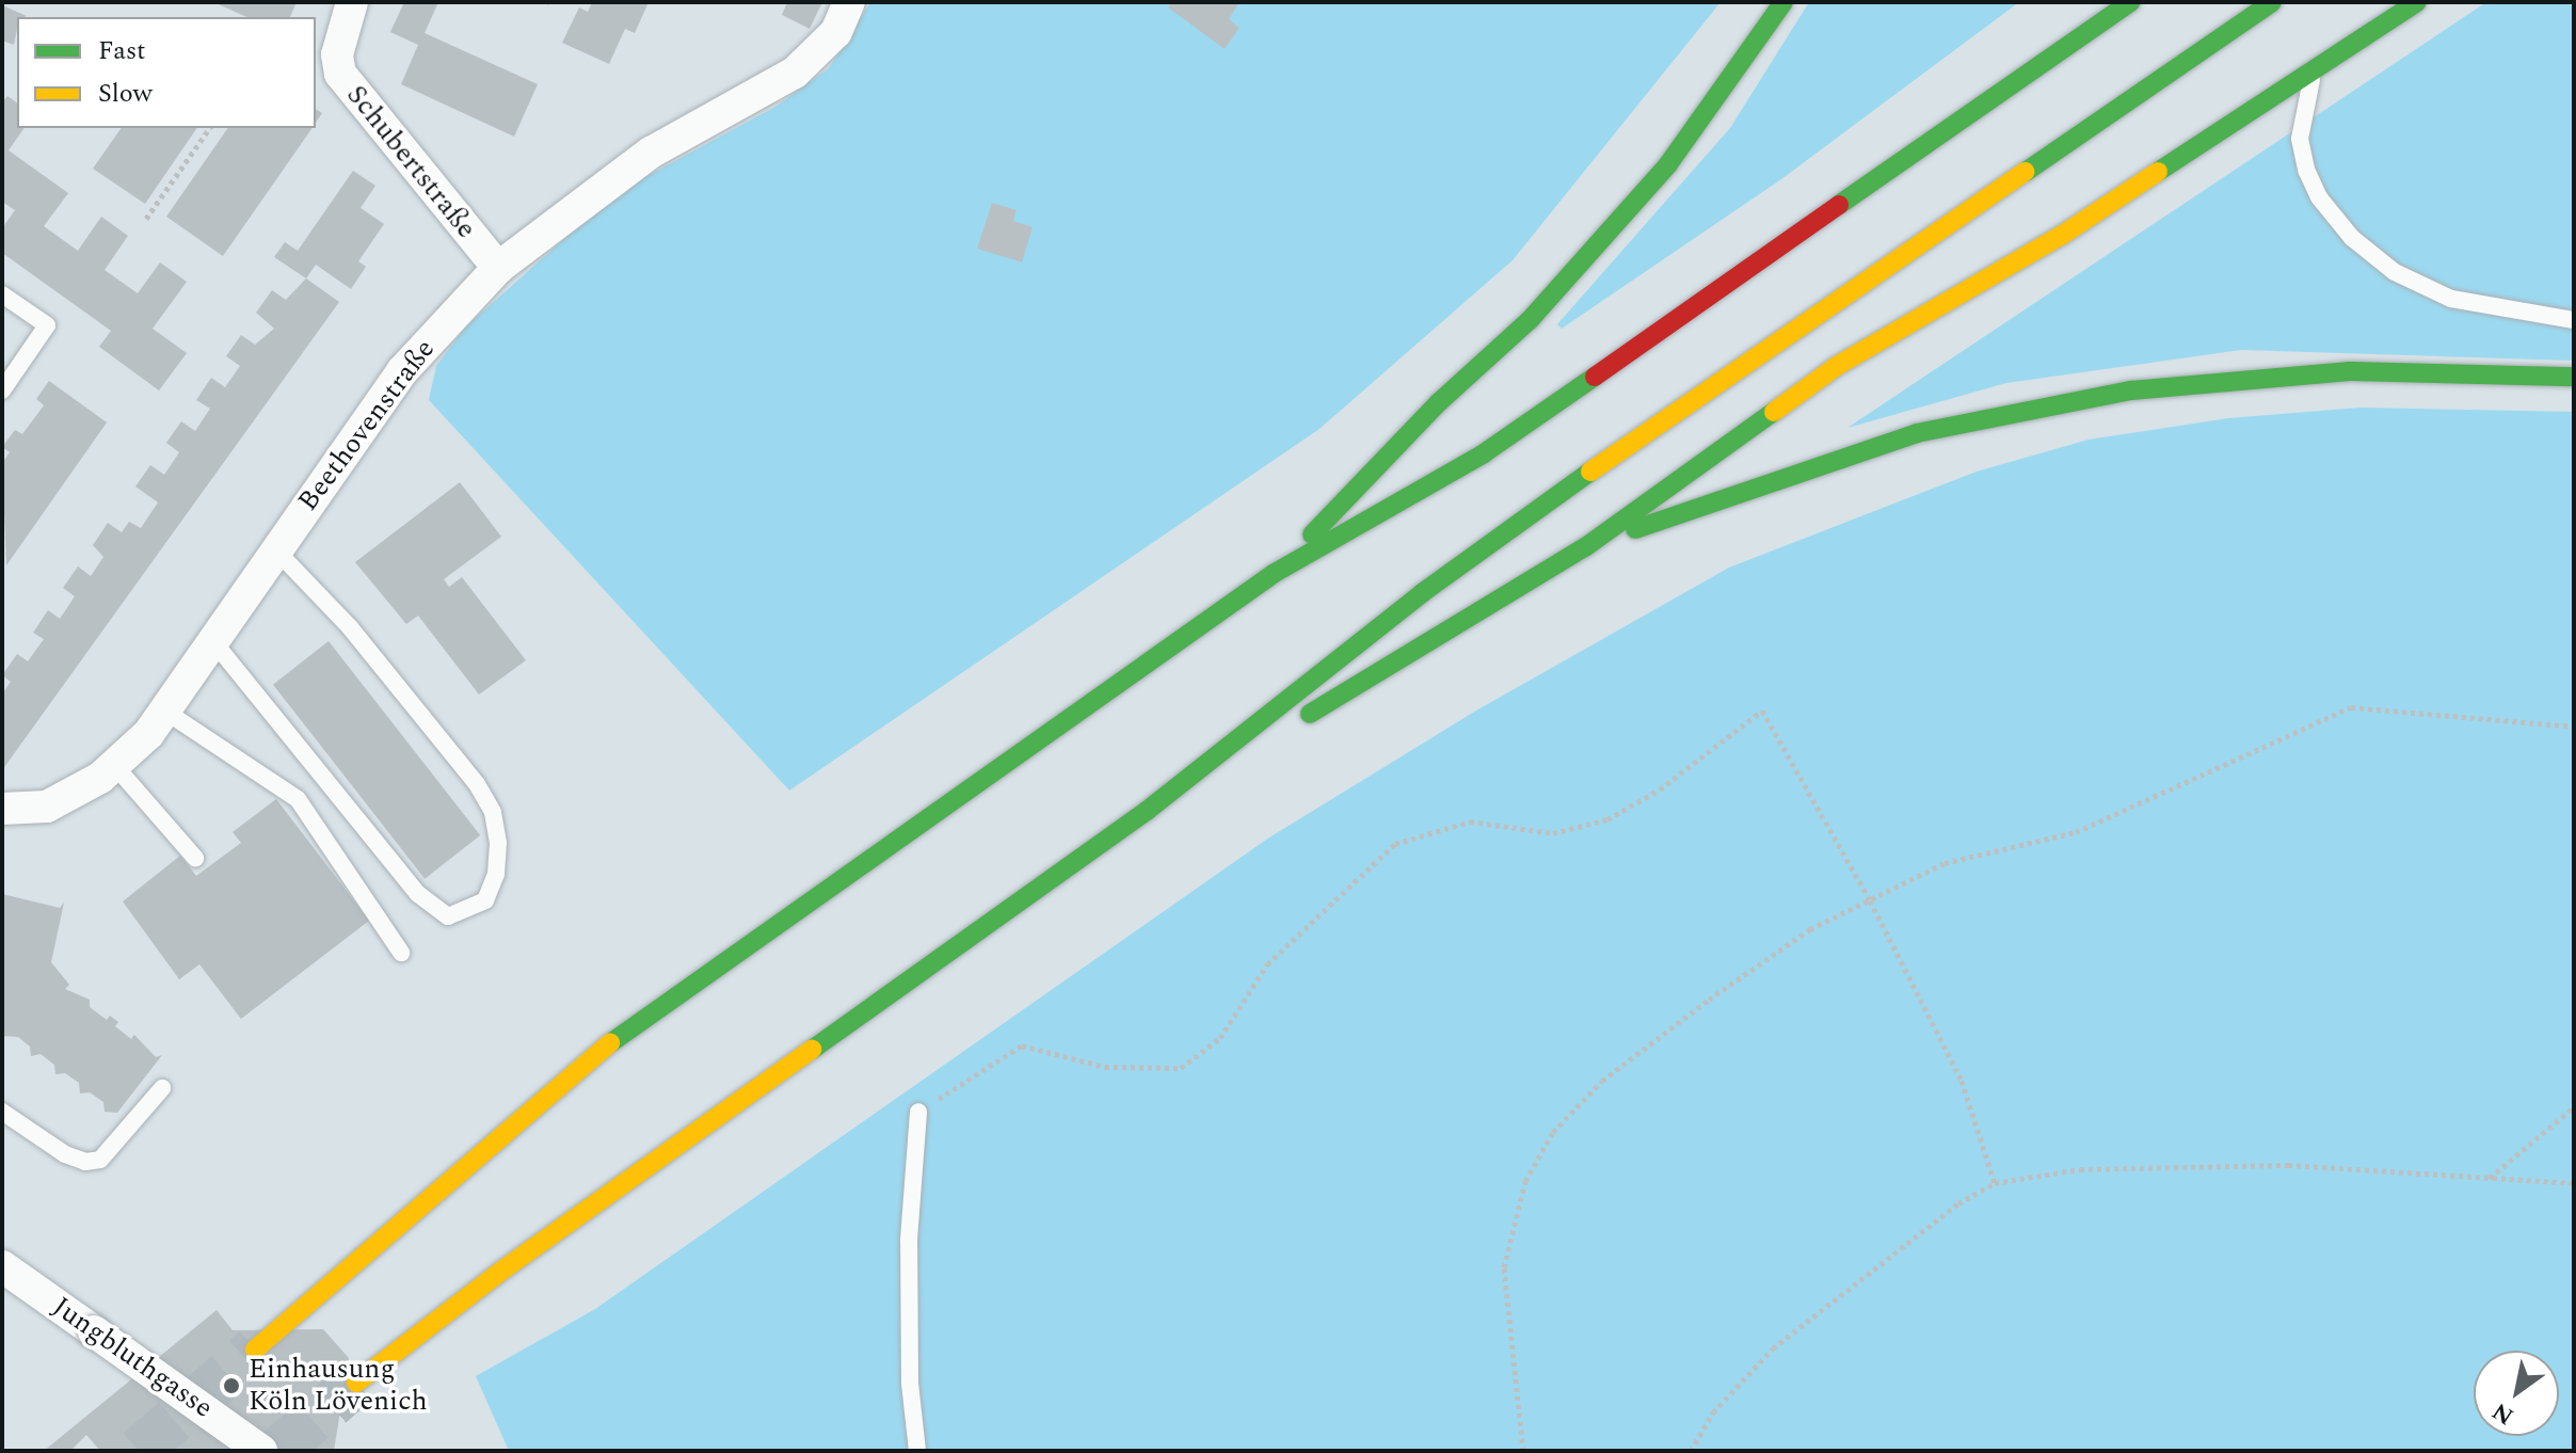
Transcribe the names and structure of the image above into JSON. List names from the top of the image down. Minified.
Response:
{"streets":{"street":["Schubertstraße","Beethovenstraße","Jungbluthgasse"]},"crossings":[["Schubertstraße","Beethovenstraße"]],"places":["Einhausung Köln Lövenich"],"legend":["Fast","Slow"],"north":"bottom left"}
